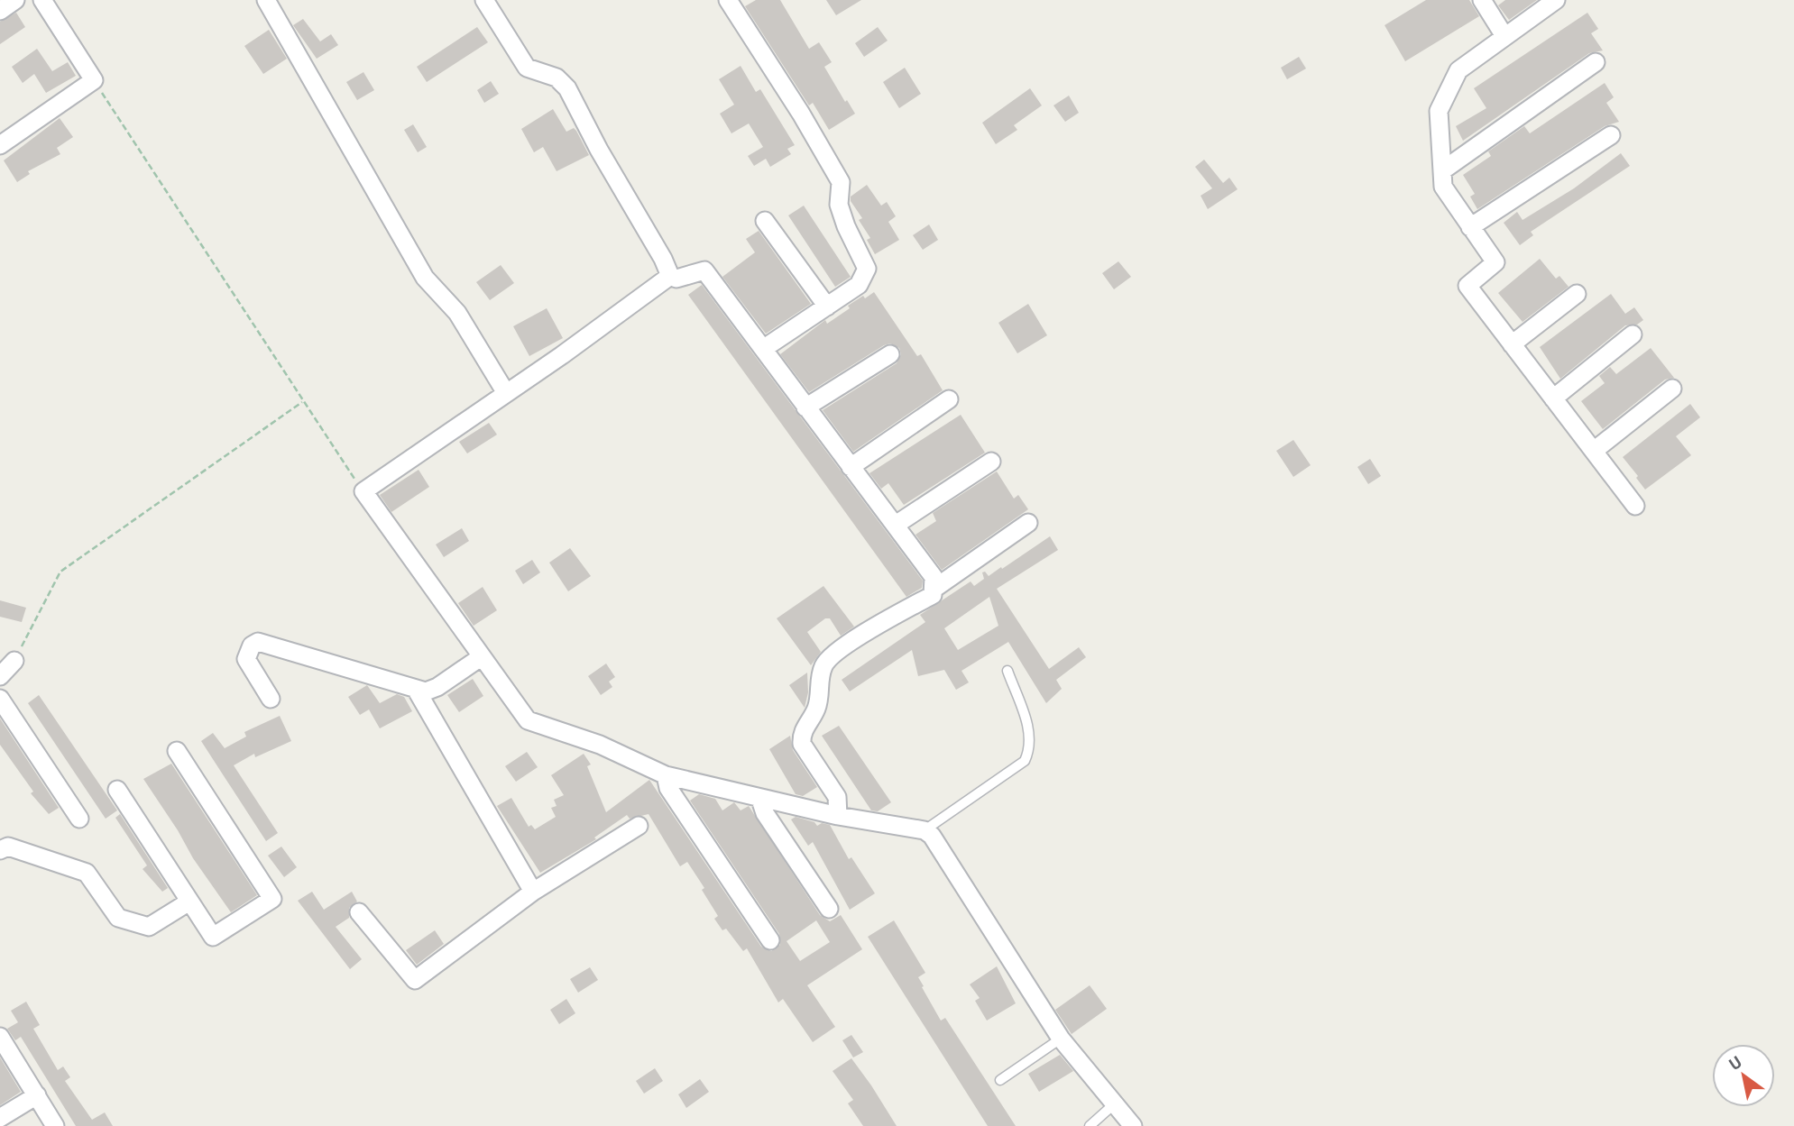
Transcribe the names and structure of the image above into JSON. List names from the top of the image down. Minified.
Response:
{"north":"top left"}
